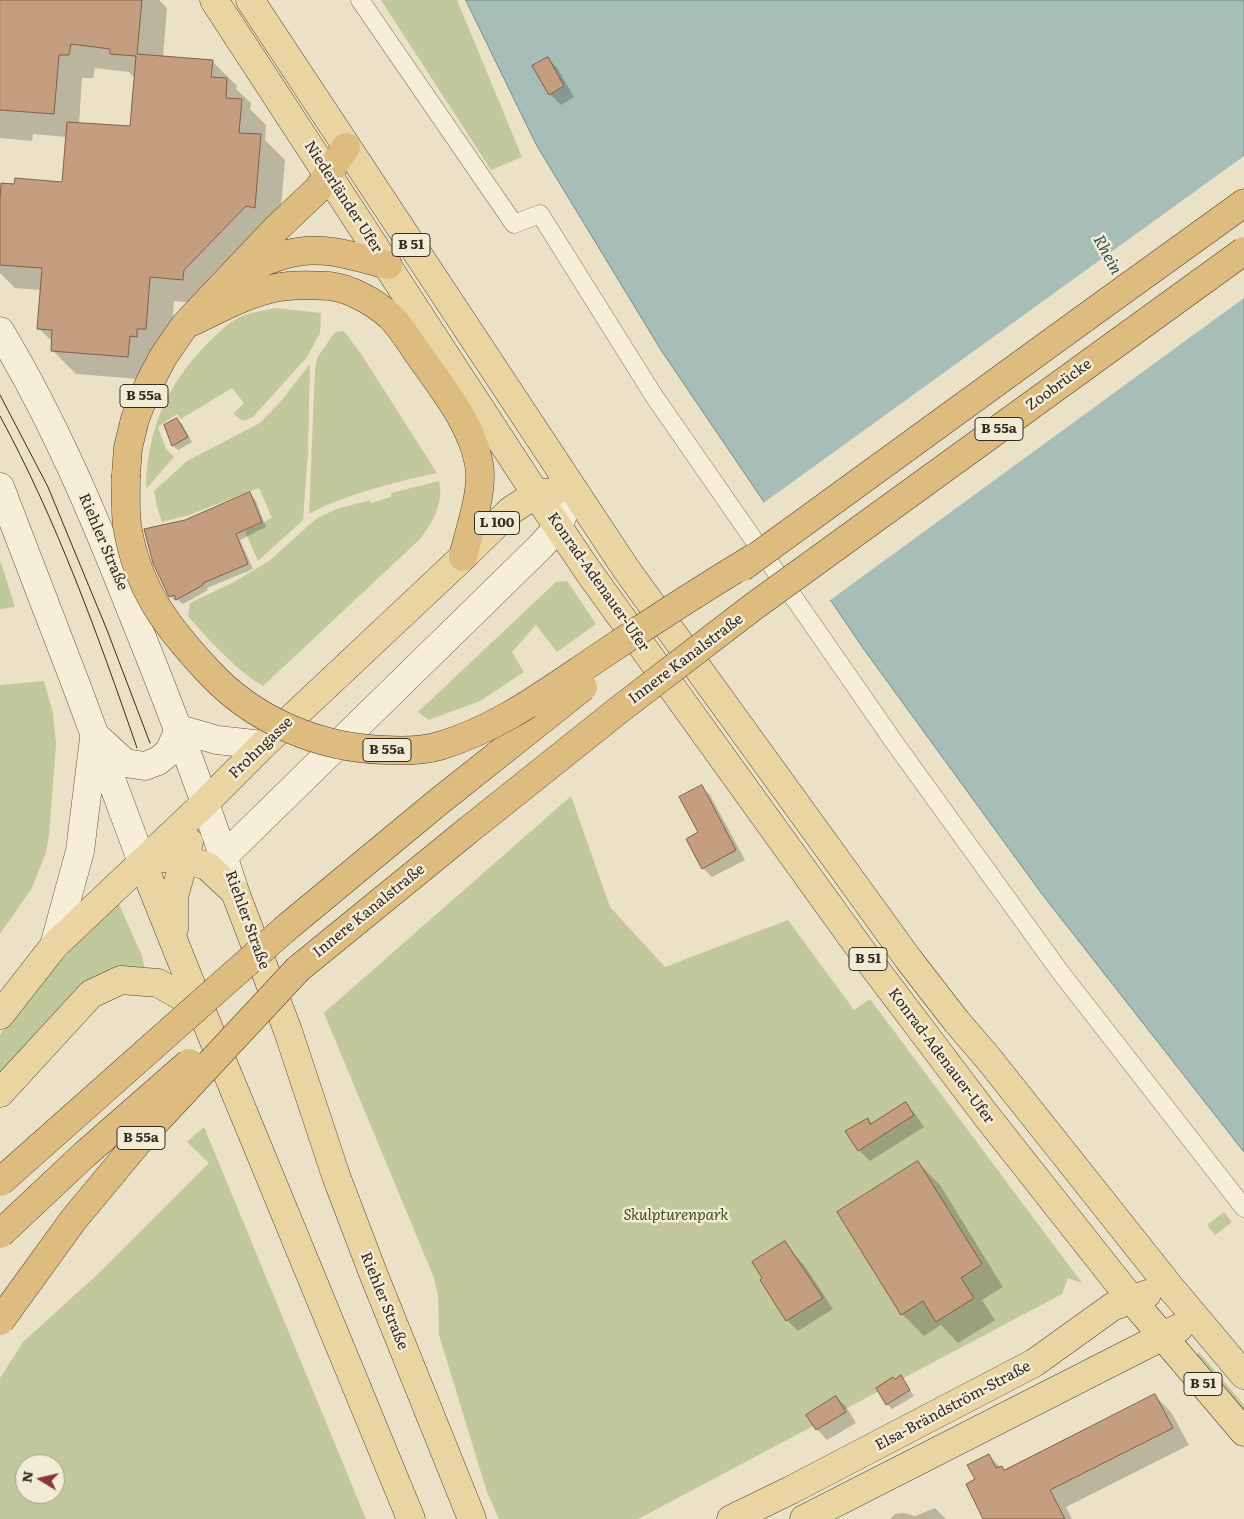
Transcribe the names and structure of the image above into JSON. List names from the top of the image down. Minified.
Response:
{"streets":{"highway":["Zoobrücke","B 55a","Innere Kanalstraße"],"main road":["Niederländer Ufer","B 51","L 100","Riehler Straße","Konrad-Adenauer-Ufer","Frohngasse","Elsa-Brändström-Straße"]},"crossings":[["Niederländer Ufer","B 55a"],["Niederländer Ufer","Konrad-Adenauer-Ufer"],["Niederländer Ufer","Frohngasse"],["Zoobrücke","Innere Kanalstraße"],["B 55a","Innere Kanalstraße"],["Riehler Straße","Frohngasse"],["Konrad-Adenauer-Ufer","Frohngasse"],["Konrad-Adenauer-Ufer","Elsa-Brändström-Straße"]],"water":["Rhein"],"parks":["Skulpturenpark"],"north":"left"}
